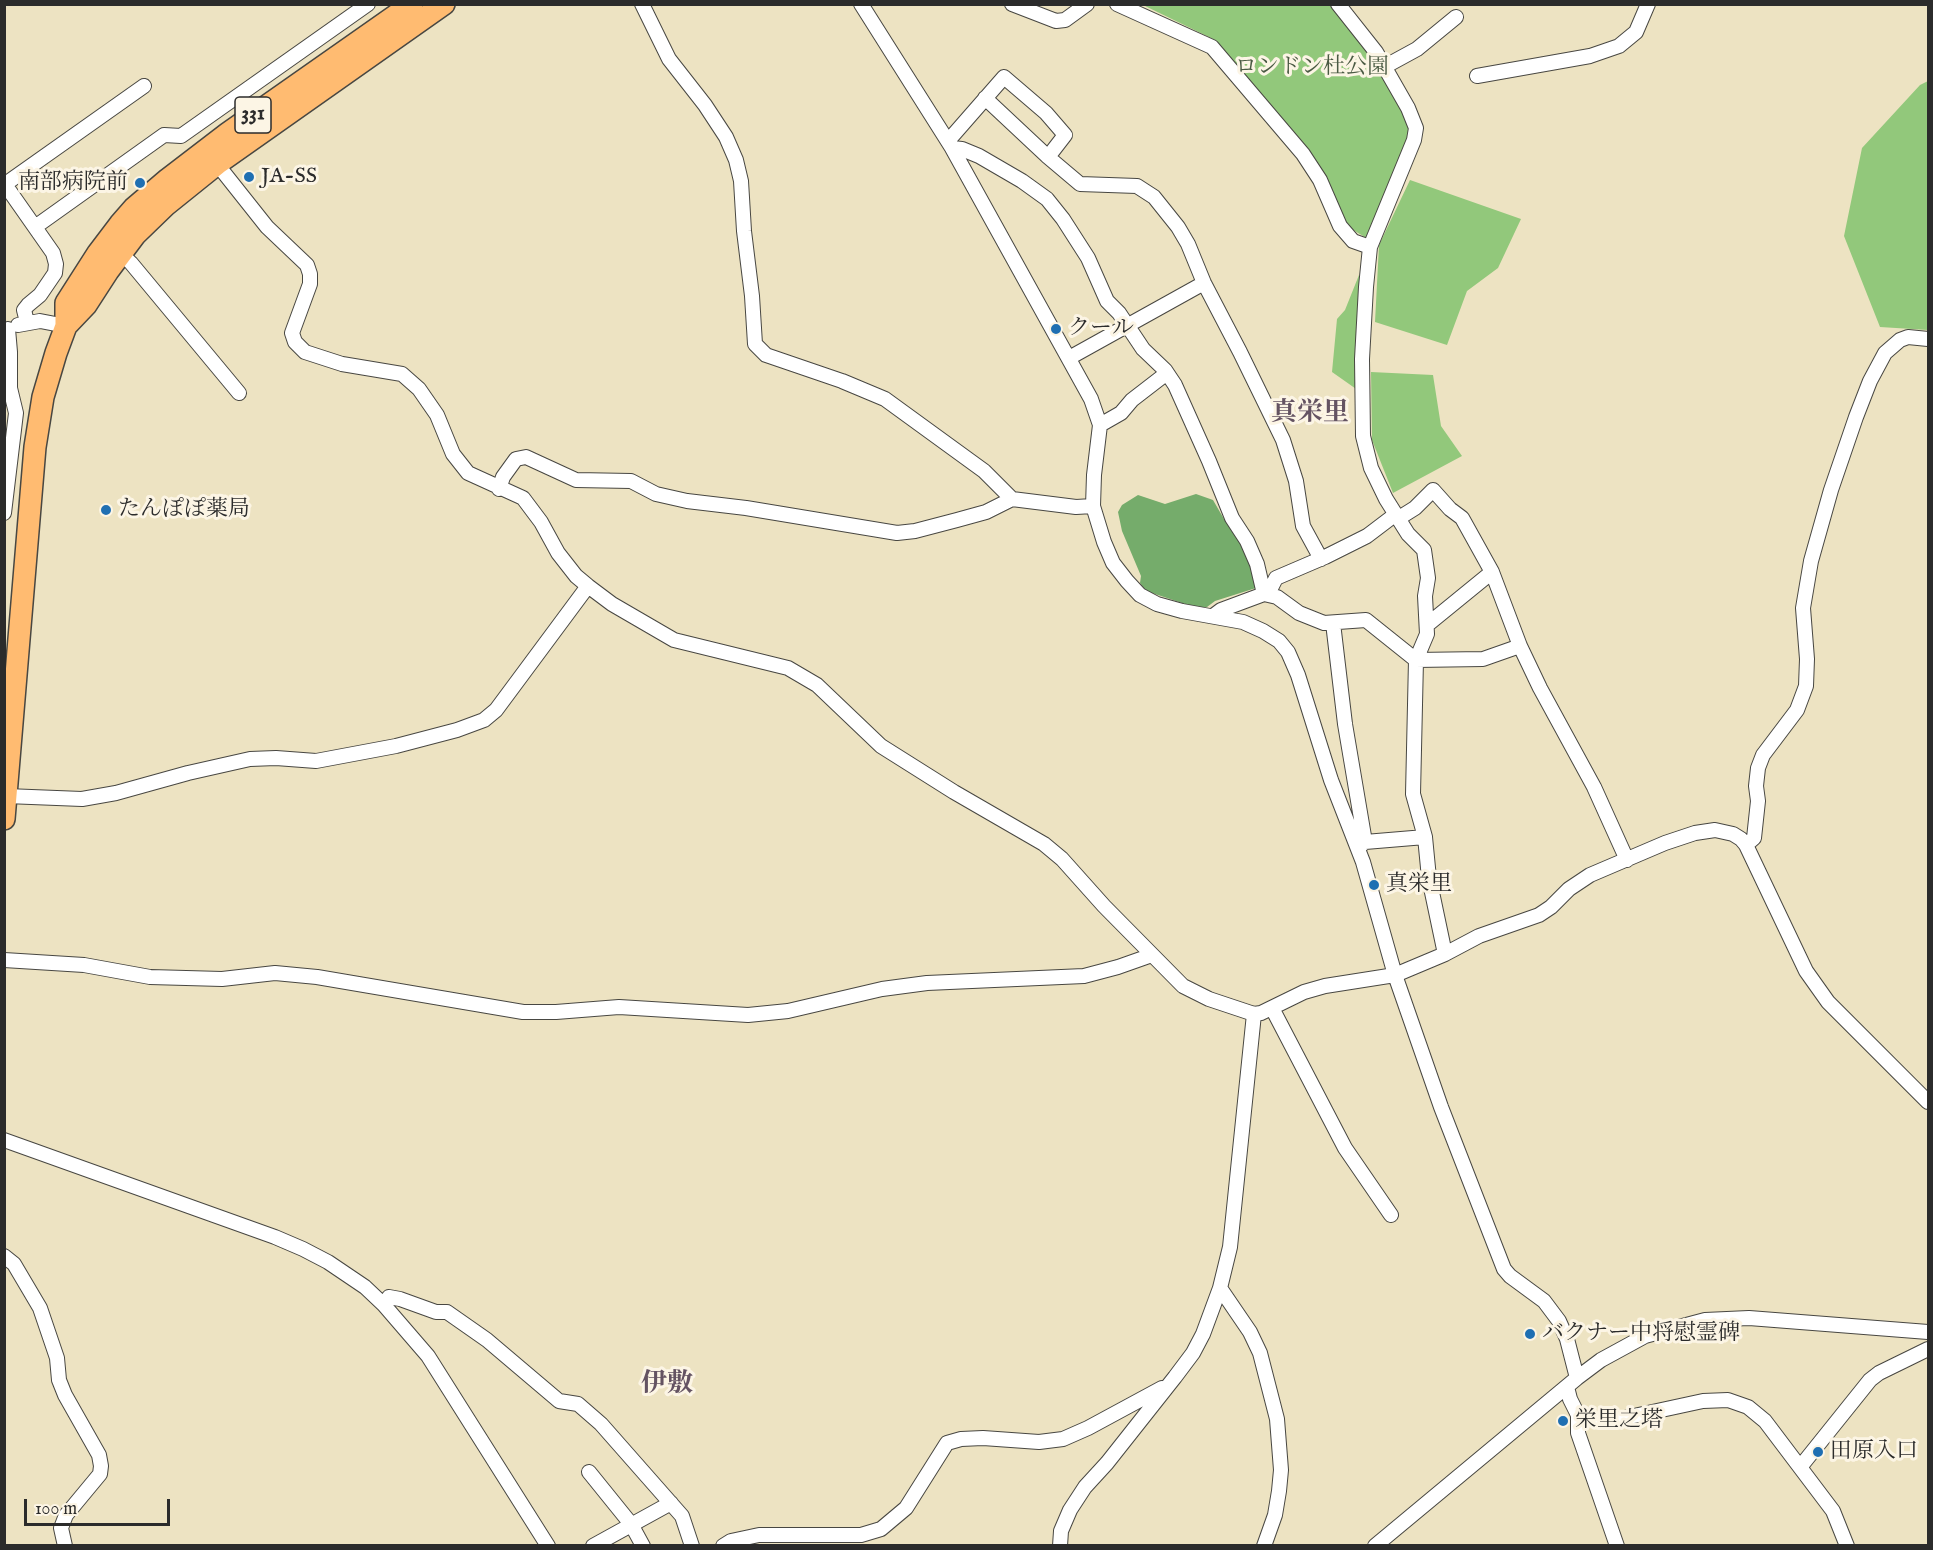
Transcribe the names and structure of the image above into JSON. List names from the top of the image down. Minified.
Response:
{"streets":{"highway":["331"]},"districts":["真栄里","伊敷"],"parks":["ロンドン杜公園"],"places":["JA-SS","南部病院前","クール","たんぽぽ薬局","真栄里","バクナー中将慰霊碑","栄里之塔","田原入口"],"scale_bar":"100 m"}
